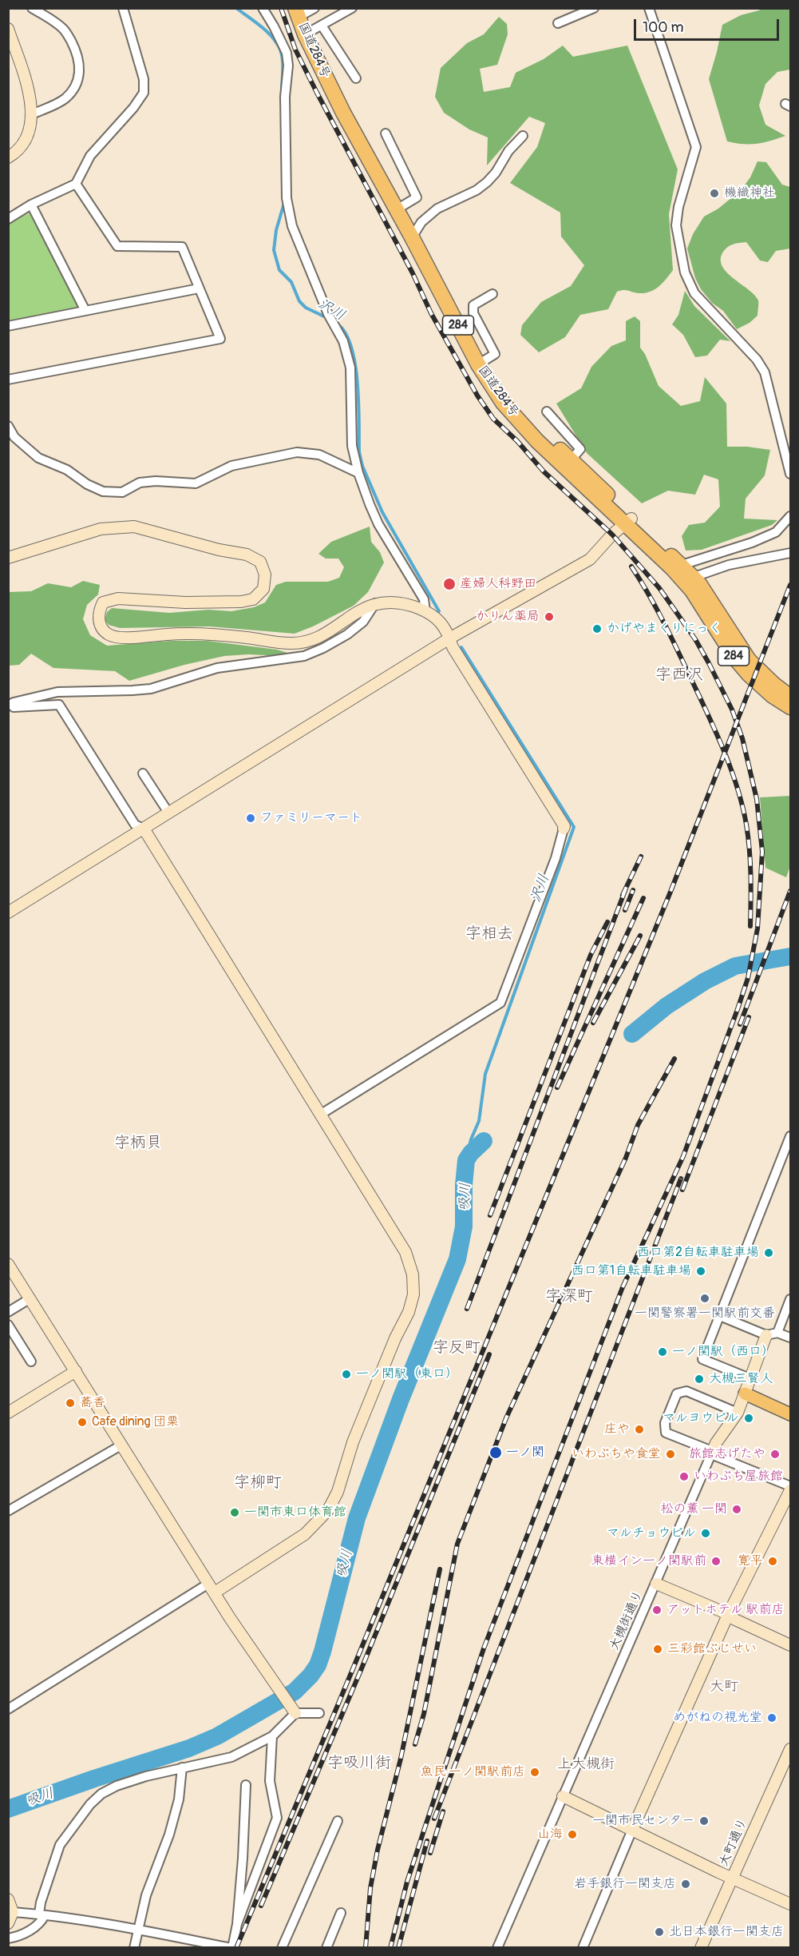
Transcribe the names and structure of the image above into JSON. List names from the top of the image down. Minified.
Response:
{"streets":{"highway":["国道284号","284"],"street":["大槻街通り","大町通り"]},"districts":["字西沢","字相去","字柄貝","字深町","字反町","字柳町","大町","字吸川街","上大槻街"],"water":["沢川","吸川"],"places":["機織神社","産婦人科野田","かりん薬局","かげやまくりにっく","ファミリーマート","西口第2自転車駐車場","西口第1自転車駐車場","一関警察署一関駅前交番","一ノ関駅（西口）","一ノ関駅（東口）","大槻三賢人","蕎香","マルヨウビル","Cafe dining 団栗","庄や","一ノ関","いわぶちや食堂","旅館志げたや","いわぶち屋旅館","松の薫 一関","一関市東口体育館","マルチョウビル","東横イン一ノ関駅前","寛平","アットホテル 駅前店","三彩館ぶじせい","めがねの視光堂","魚民 一ノ関駅前店","一関市民センター","山海","岩手銀行一関支店","北日本銀行一関支店"],"scale_bar":"100 m"}
